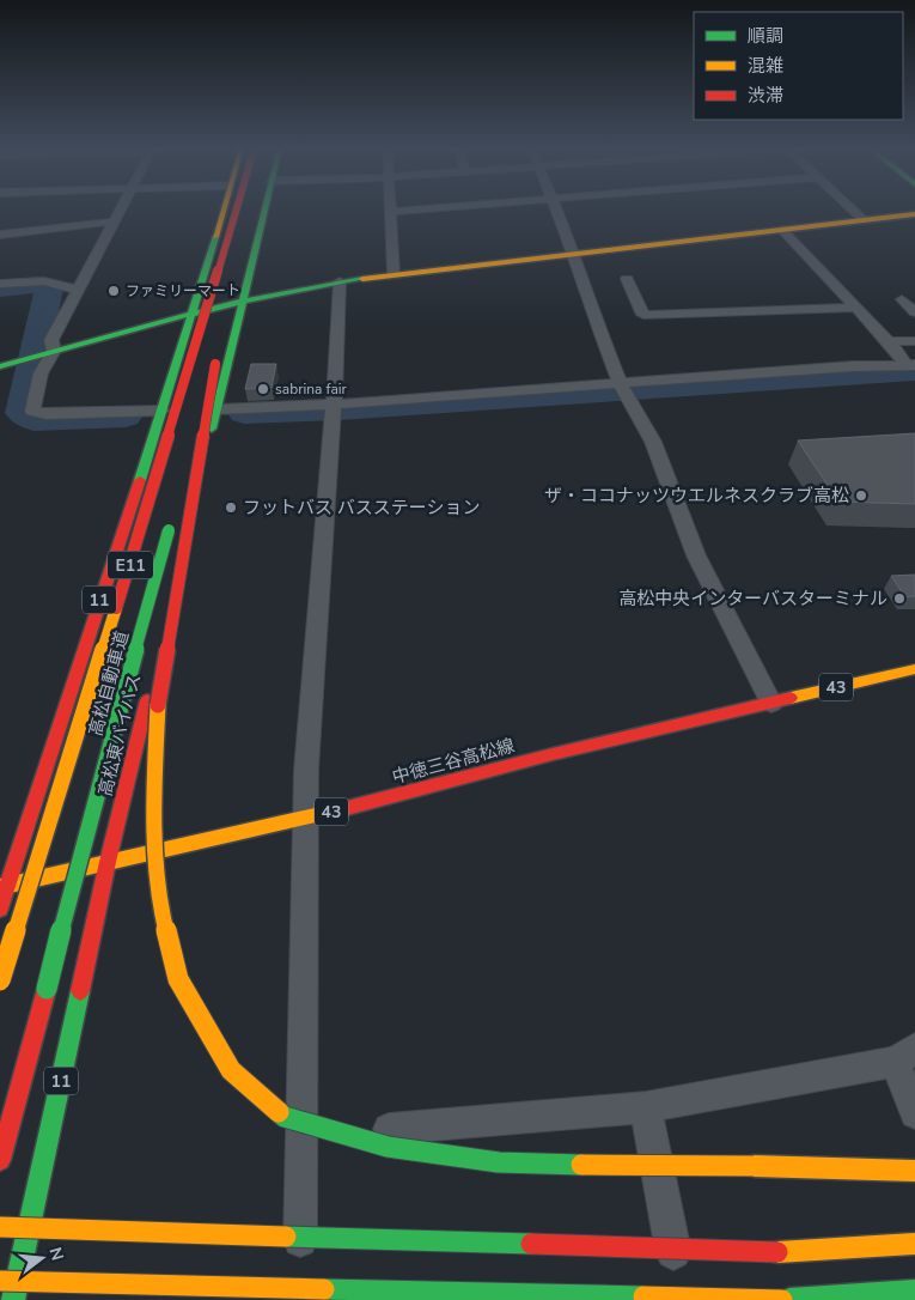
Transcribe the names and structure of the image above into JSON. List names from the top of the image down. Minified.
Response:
{"streets":{"main road":["E11","11","高松自動車道","43","高松東バイパス","中徳三谷高松線"]},"crossings":[["11","中徳三谷高松線"],["高松東バイパス","中徳三谷高松線"]],"places":["ファミリーマート","sabrina fair","ザ・ココナッツウエルネスクラブ高松","フットバス バスステーション","高松中央インターバスターミナル"],"legend":["順調","混雑","渋滞"],"north":"right"}
